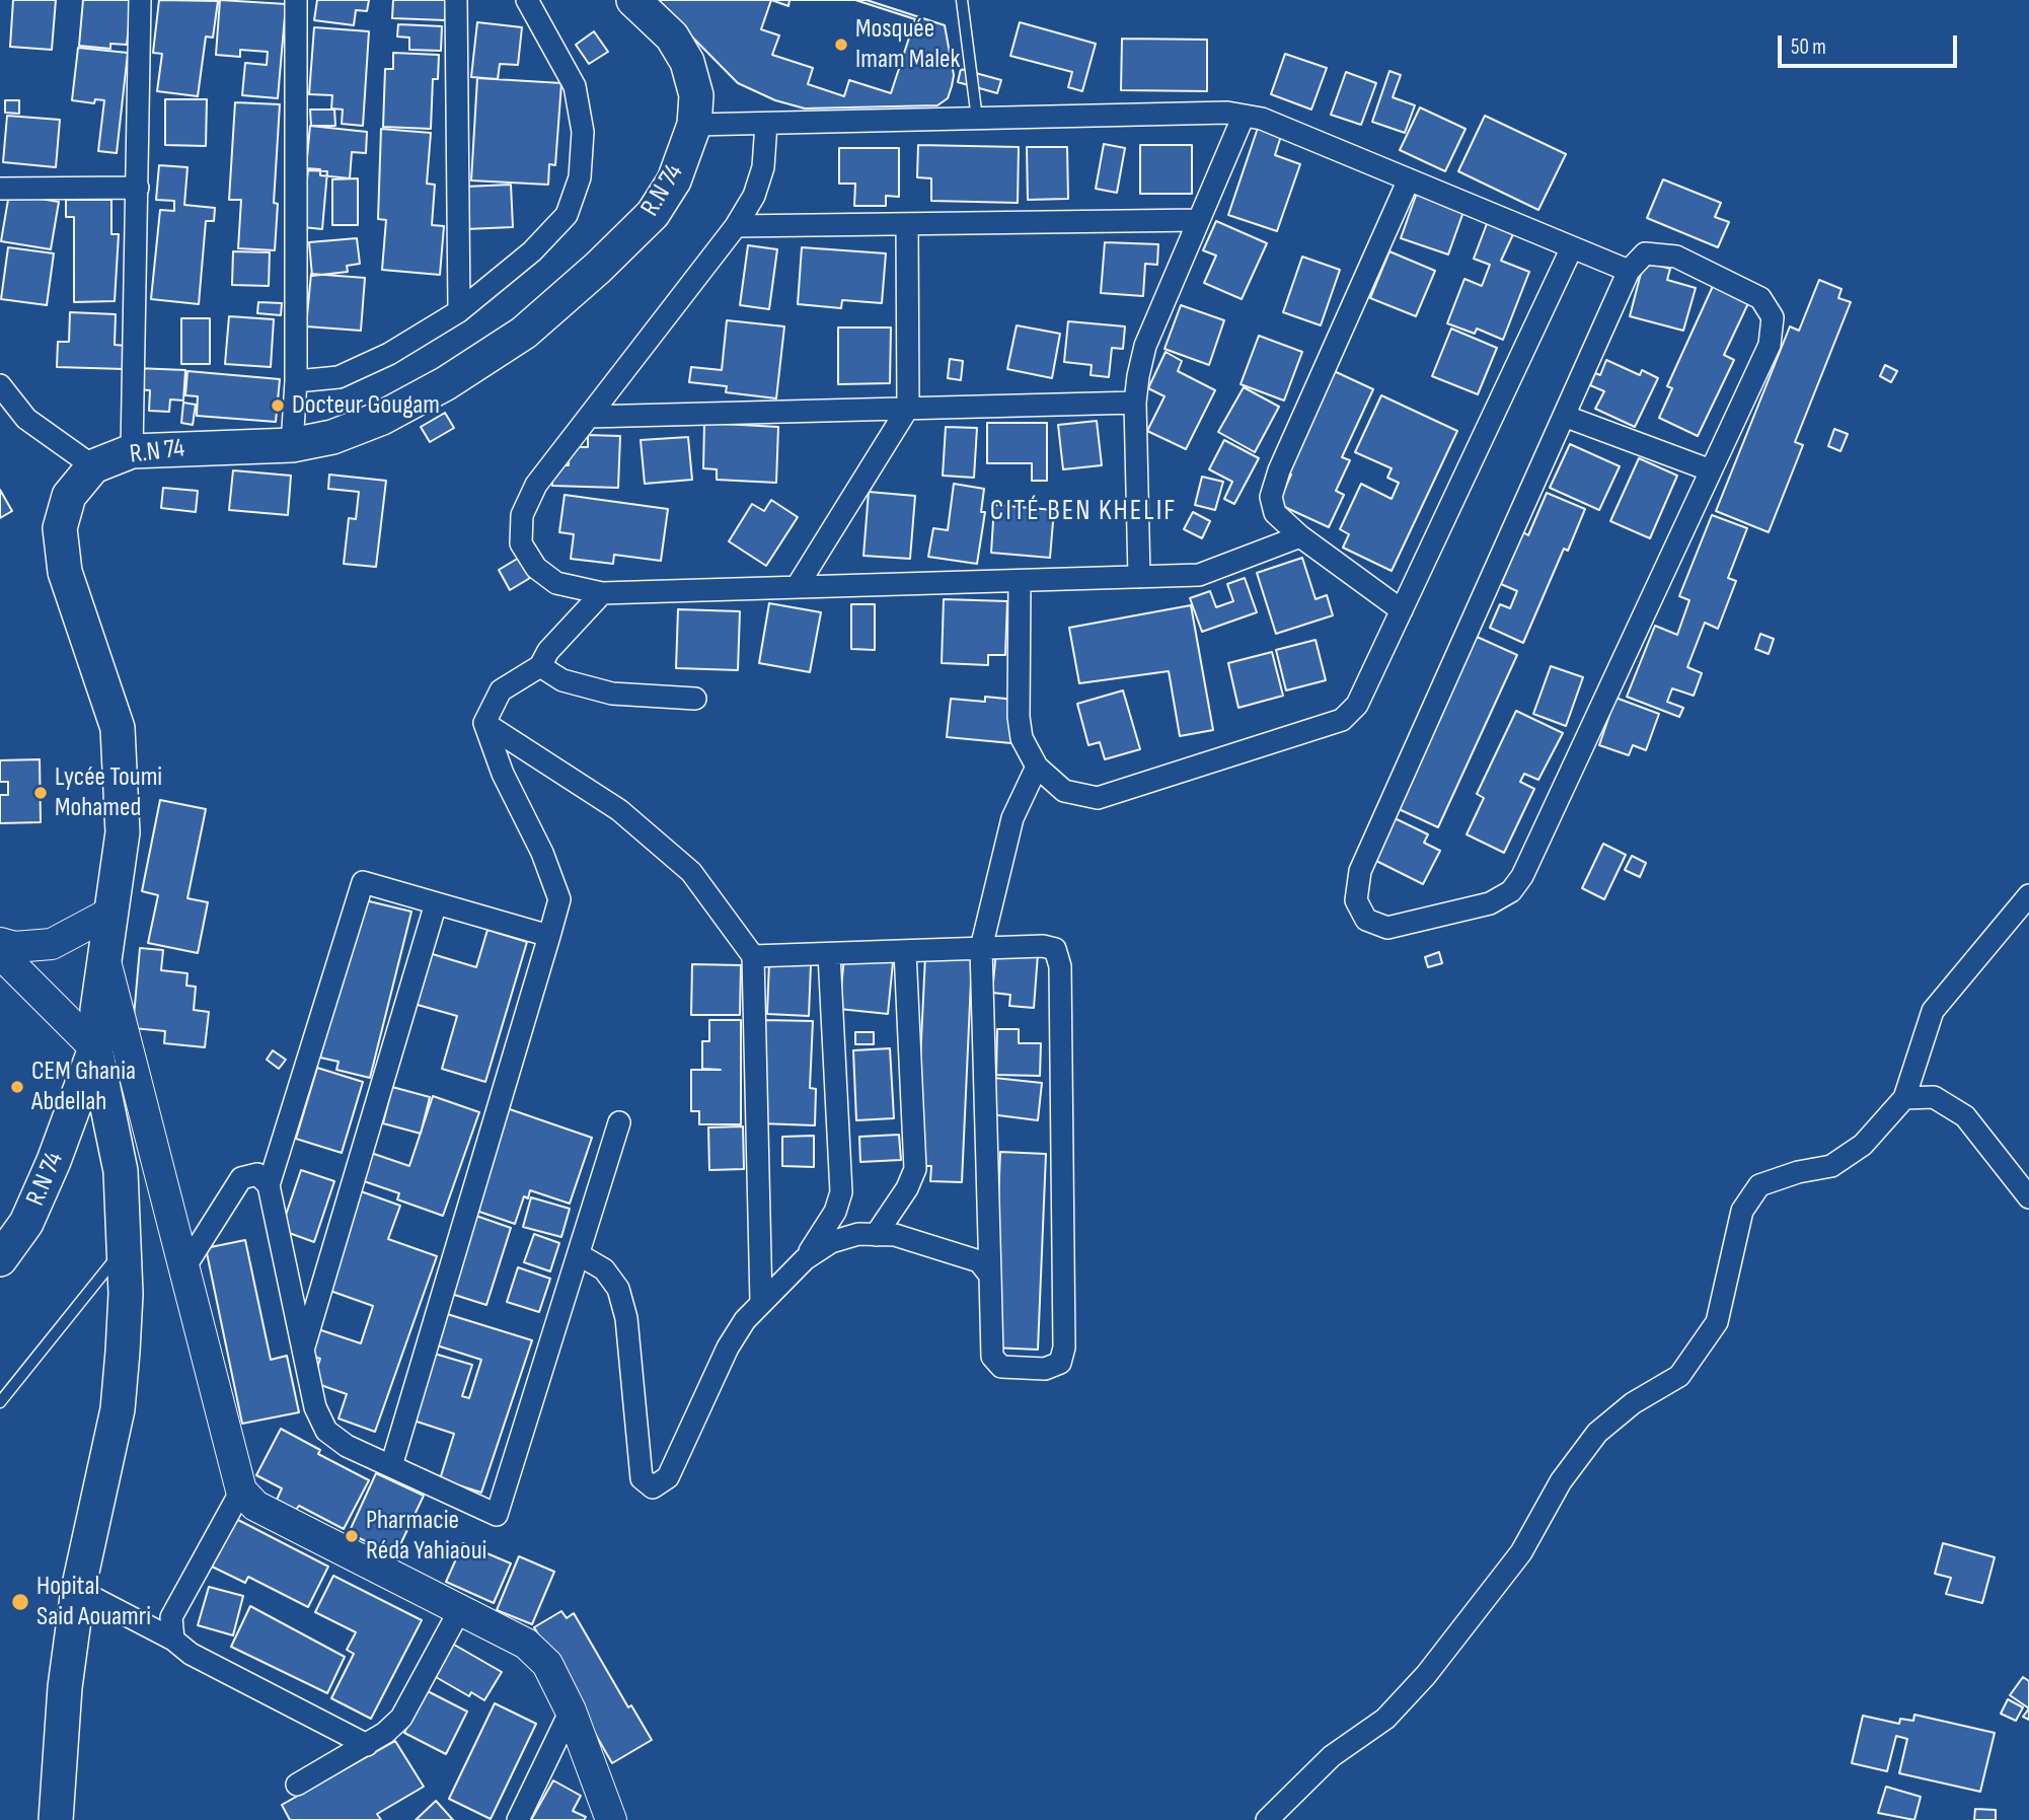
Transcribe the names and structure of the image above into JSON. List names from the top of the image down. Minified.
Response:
{"streets":{"main road":["R.N 74"]},"districts":["CITÉ BEN KHELIF"],"places":["Mosquée Imam Malek","Docteur Gougam","Lycée Toumi Mohamed","CEM Ghania Abdellah","Pharmacie Réda Yahiaoui","Hopital Said Aouamri"],"scale_bar":"50 m"}
